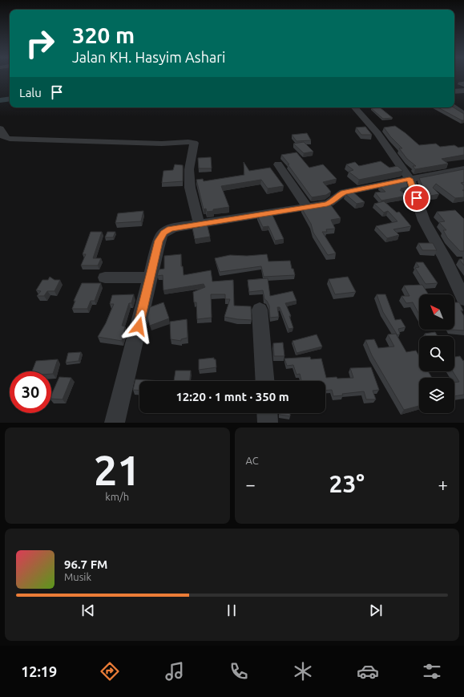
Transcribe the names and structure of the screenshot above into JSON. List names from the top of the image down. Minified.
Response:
{"north":"top left","page":{"turn":["320 m","Jalan KH. Hasyim Ashari"],"then":"Lalu","limit":"30","trip":"12:20 · 1 mnt · 350 m","tile":[["21","km/h"],"AC"],"heat":["−","23°","+"],"song":["96.7 FM","Musik"],"tabs":"12:19"}}
